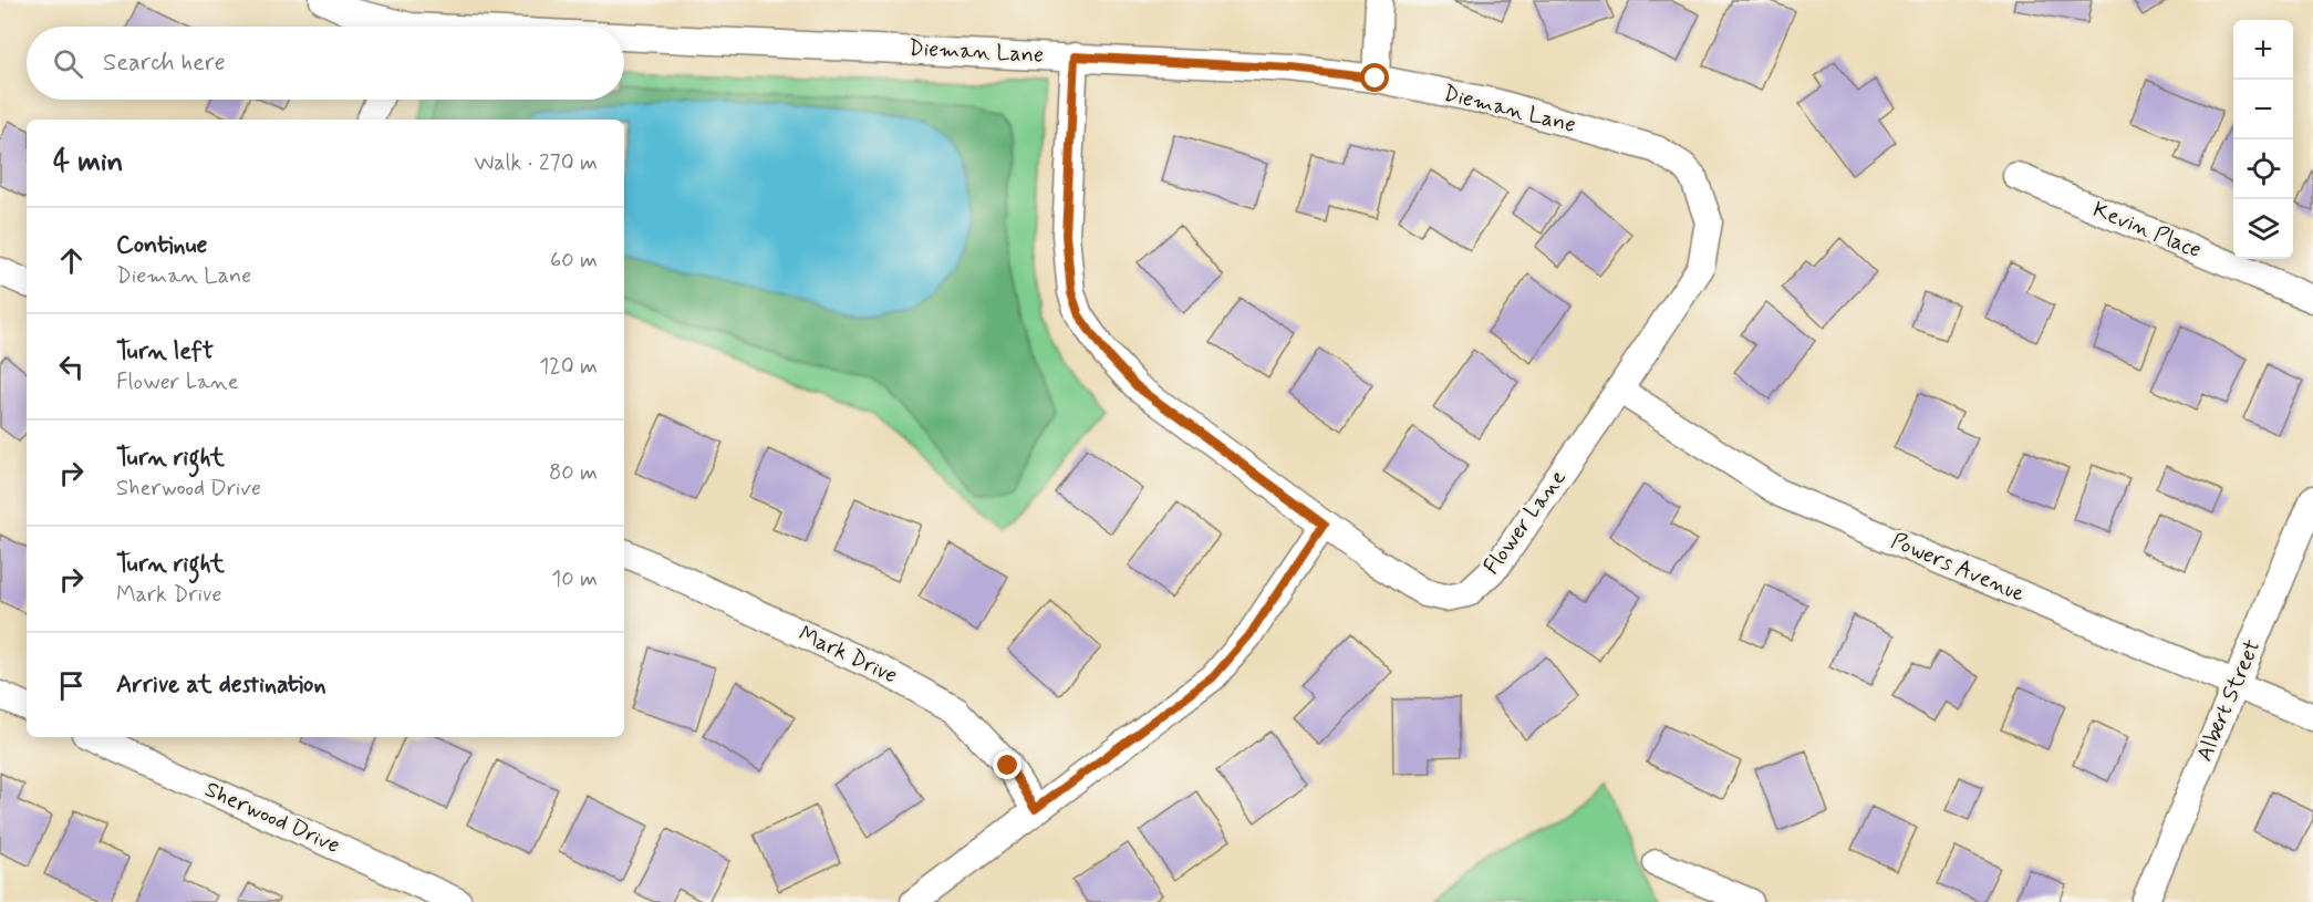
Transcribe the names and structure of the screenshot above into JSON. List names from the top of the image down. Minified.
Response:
{"streets":{"street":["Dieman Lane","Kevin Place","Flower Lane","Powers Avenue","Mark Drive","Albert Street","Sherwood Drive"]},"crossings":[["Dieman Lane","Flower Lane"],["Dieman Lane","Powers Avenue"],["Flower Lane","Powers Avenue"],["Powers Avenue","Albert Street"]],"page":{"map_buttons":["+","−"],"search":"Search here","heading":["4 min","Walk · 270 m"],"list":[["Continue","Dieman Lane","60 m"],["Turn left","Flower Lane","120 m"],["Turn right","Sherwood Drive","80 m"],["Turn right","Mark Drive","10 m"],"Arrive at destination"]}}
